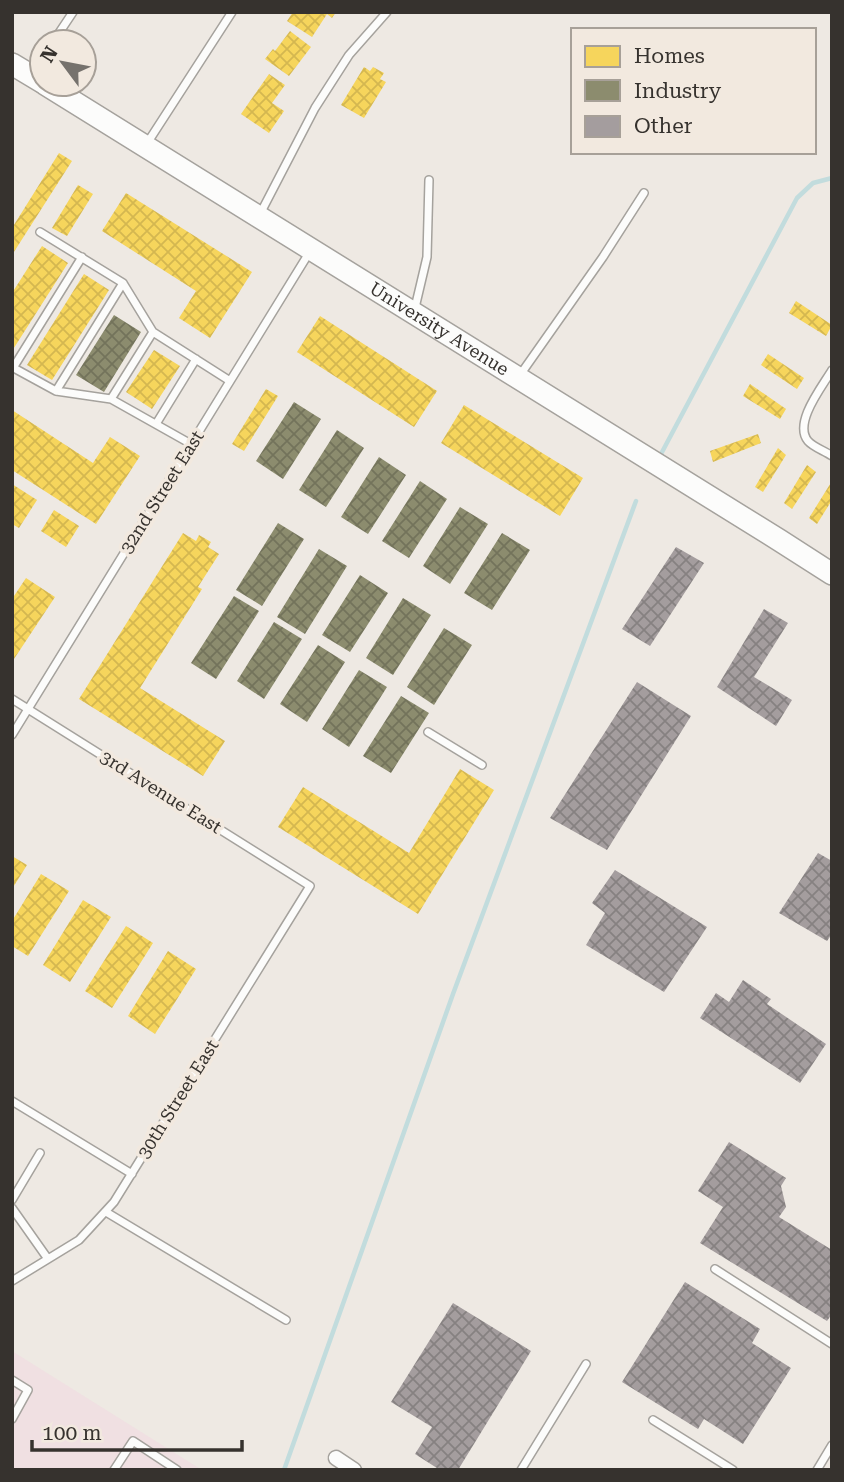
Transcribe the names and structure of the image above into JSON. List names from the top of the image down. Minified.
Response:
{"streets":{"street":["University Avenue"],"lane":["32nd Street East","3rd Avenue East","30th Street East"]},"crossings":[["University Avenue","32nd Street East"],["32nd Street East","3rd Avenue East"],["3rd Avenue East","30th Street East"]],"legend":["Homes","Industry","Other"],"scale_bar":"100 m","north":"top left"}
